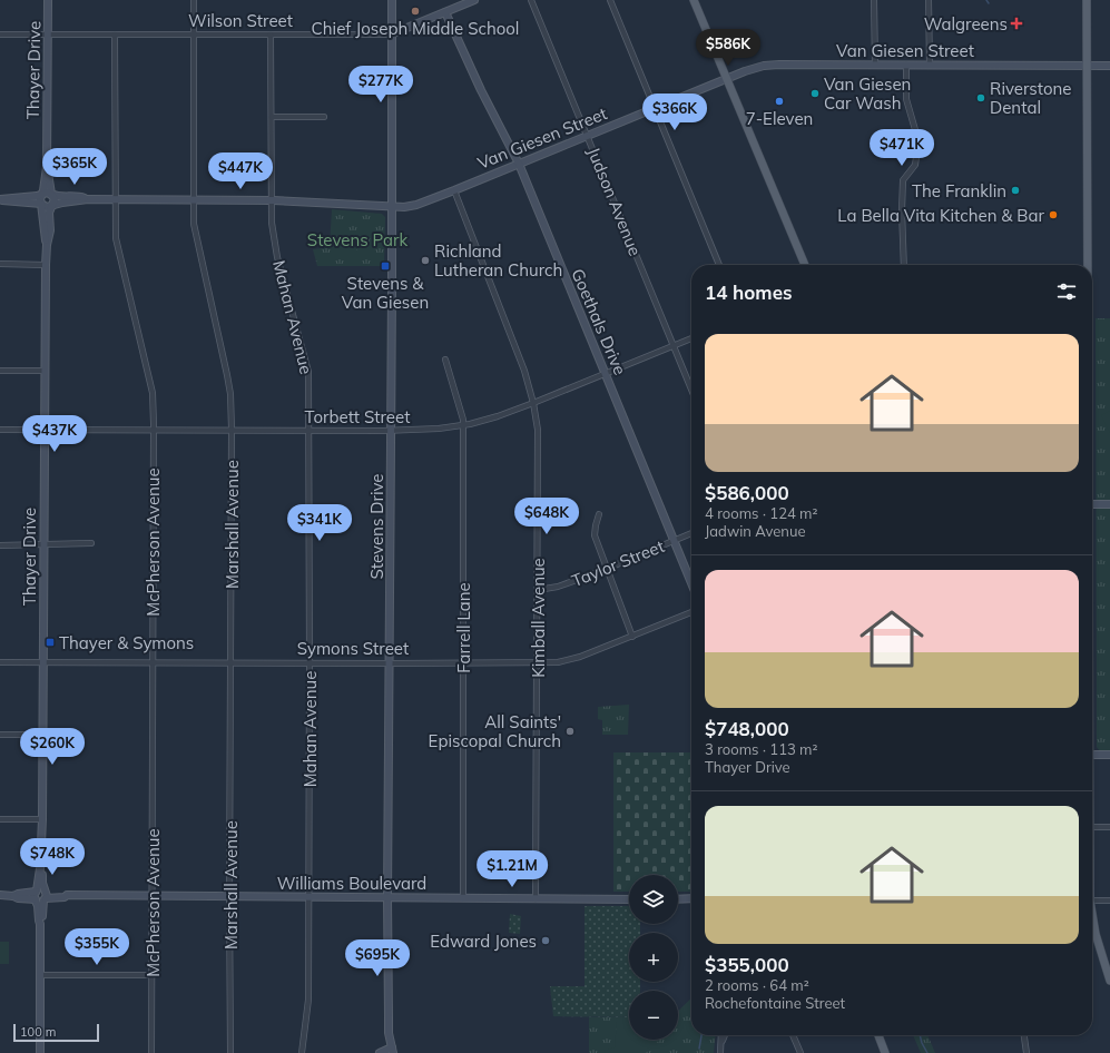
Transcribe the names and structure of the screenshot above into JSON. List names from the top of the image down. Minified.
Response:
{"streets":{"street":["Wilson Street","Van Giesen Street","Thayer Drive","Judson Avenue","Mahan Avenue","Goethals Drive","Torbett Street","Marshall Avenue","Stevens Drive","McPherson Avenue","Taylor Street","Kimball Avenue","Farrell Lane","Symons Street","Williams Boulevard"]},"crossings":[["Wilson Street","Thayer Drive"],["Wilson Street","Mahan Avenue"],["Wilson Street","Goethals Drive"],["Wilson Street","Marshall Avenue"],["Wilson Street","Stevens Drive"],["Wilson Street","McPherson Avenue"],["Van Giesen Street","Thayer Drive"],["Van Giesen Street","Judson Avenue"],["Van Giesen Street","Mahan Avenue"],["Van Giesen Street","Goethals Drive"],["Van Giesen Street","Marshall Avenue"],["Van Giesen Street","Stevens Drive"],["Van Giesen Street","McPherson Avenue"],["Van Giesen Street","Kimball Avenue"],["Thayer Drive","Torbett Street"],["Thayer Drive","Symons Street"],["Thayer Drive","Williams Boulevard"],["Judson Avenue","Torbett Street"],["Mahan Avenue","Torbett Street"],["Mahan Avenue","Symons Street"],["Mahan Avenue","Williams Boulevard"],["Goethals Drive","Torbett Street"],["Goethals Drive","Taylor Street"],["Torbett Street","Marshall Avenue"],["Torbett Street","Stevens Drive"],["Torbett Street","McPherson Avenue"],["Torbett Street","Kimball Avenue"],["Torbett Street","Farrell Lane"],["Marshall Avenue","Symons Street"],["Marshall Avenue","Williams Boulevard"],["Stevens Drive","Symons Street"],["Stevens Drive","Williams Boulevard"],["McPherson Avenue","Symons Street"],["McPherson Avenue","Williams Boulevard"],["Taylor Street","Kimball Avenue"],["Kimball Avenue","Symons Street"],["Kimball Avenue","Williams Boulevard"],["Farrell Lane","Symons Street"],["Farrell Lane","Williams Boulevard"]],"parks":["Stevens Park"],"places":{"other":["Chief Joseph Middle School","Van Giesen Car Wash","Riverstone Dental","7-Eleven","The Franklin","La Bella Vita Kitchen & Bar","Richland Lutheran Church","All Saints' Episcopal Church","Edward Jones"],"health":["Walgreens"],"transit":["Stevens & Van Giesen","Thayer & Symons"]},"scale_bar":"100 m","page":{"price":["$586K","$277K","$366K","$471K","$365K","$447K","$437K","$648K","$341K","$260K","$748K","$1.21M","$355K","$695K"],"heading":"14 homes","list":[{"name":"$586,000","note":"4 rooms · 124 m² · Jadwin Avenue"},{"name":"$748,000","note":"3 rooms · 113 m² · Thayer Drive"},{"name":"$355,000","note":"2 rooms · 64 m² · Rochefontaine Street"}],"map_buttons":["+","−"],"scale":"100 m"}}
